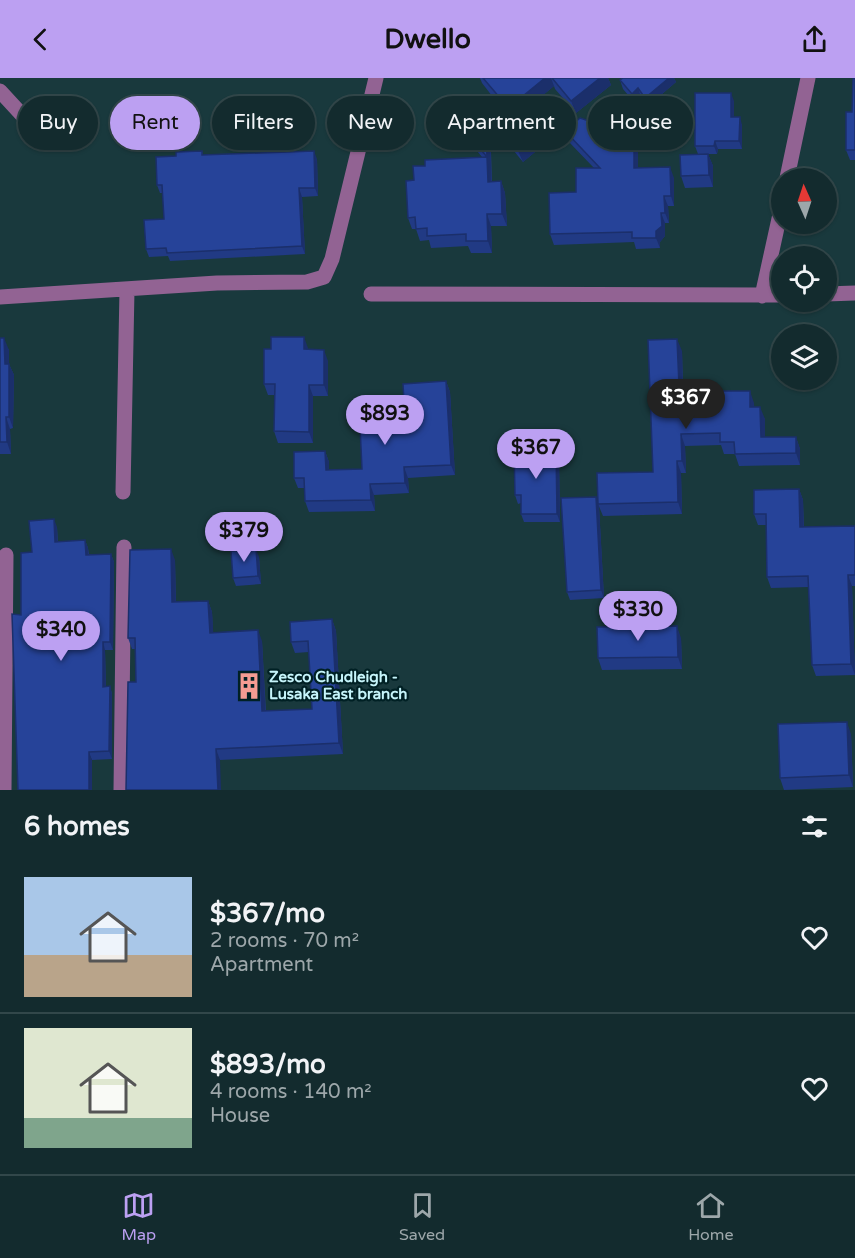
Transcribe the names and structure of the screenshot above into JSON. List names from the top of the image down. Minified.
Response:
{"places":{"building":["Zesco Chudleigh - Lusaka East branch"]},"north":"top","page":{"header":"Dwello","chip":["Buy","Rent","Filters","New","Apartment","House"],"price":["$367","$893","$367","$379","$330","$340"],"heading":"6 homes","list":[{"name":"$367/mo","note":"2 rooms · 70 m² · Apartment"},{"name":"$893/mo","note":"4 rooms · 140 m² · House"}],"tabs":["Map","Saved","Home"]}}
